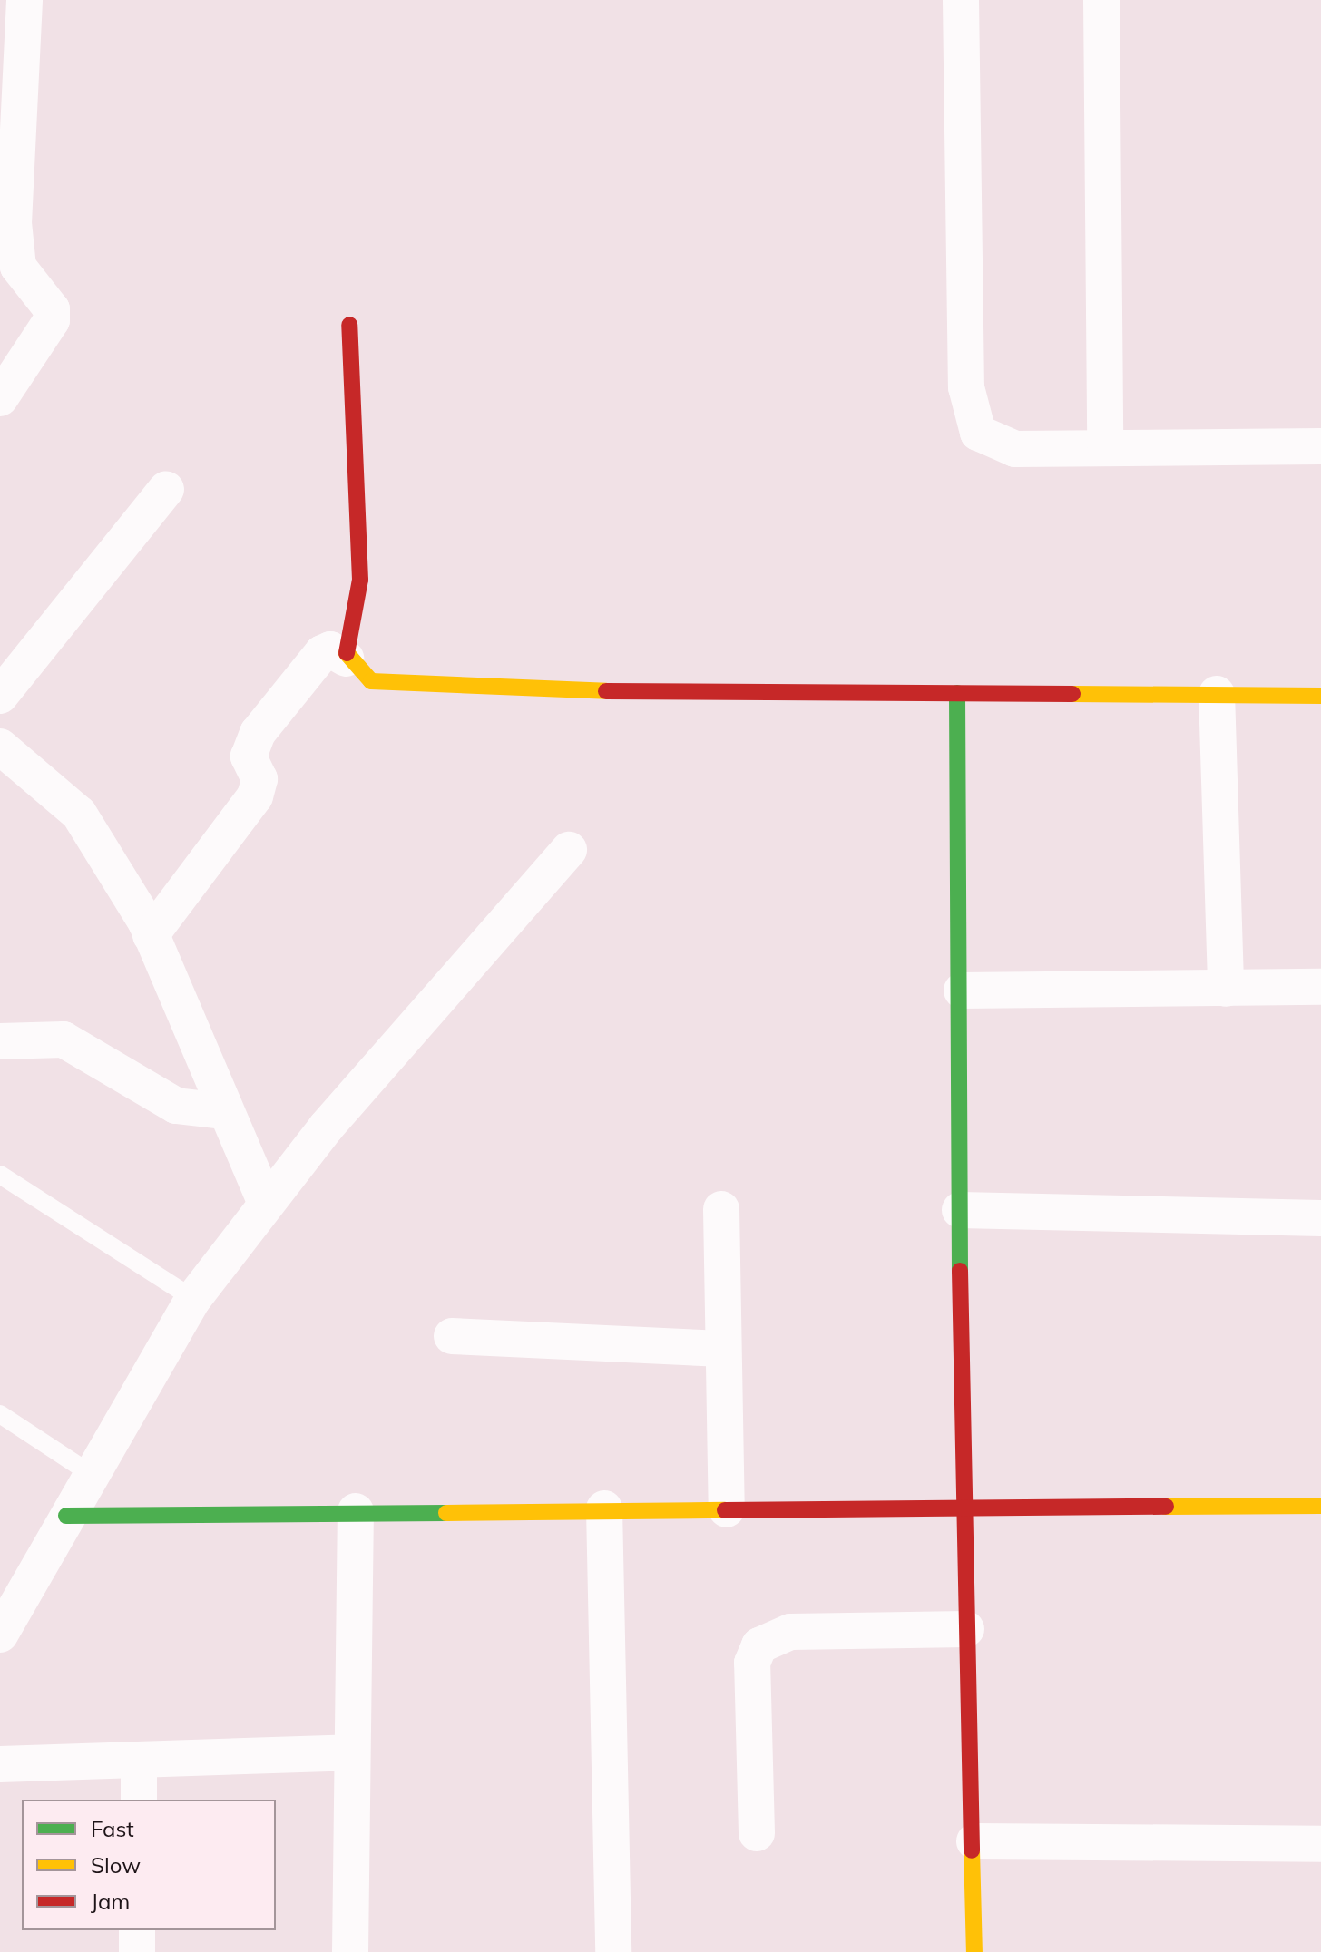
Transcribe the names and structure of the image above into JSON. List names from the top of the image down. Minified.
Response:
{"legend":["Fast","Slow","Jam"]}
